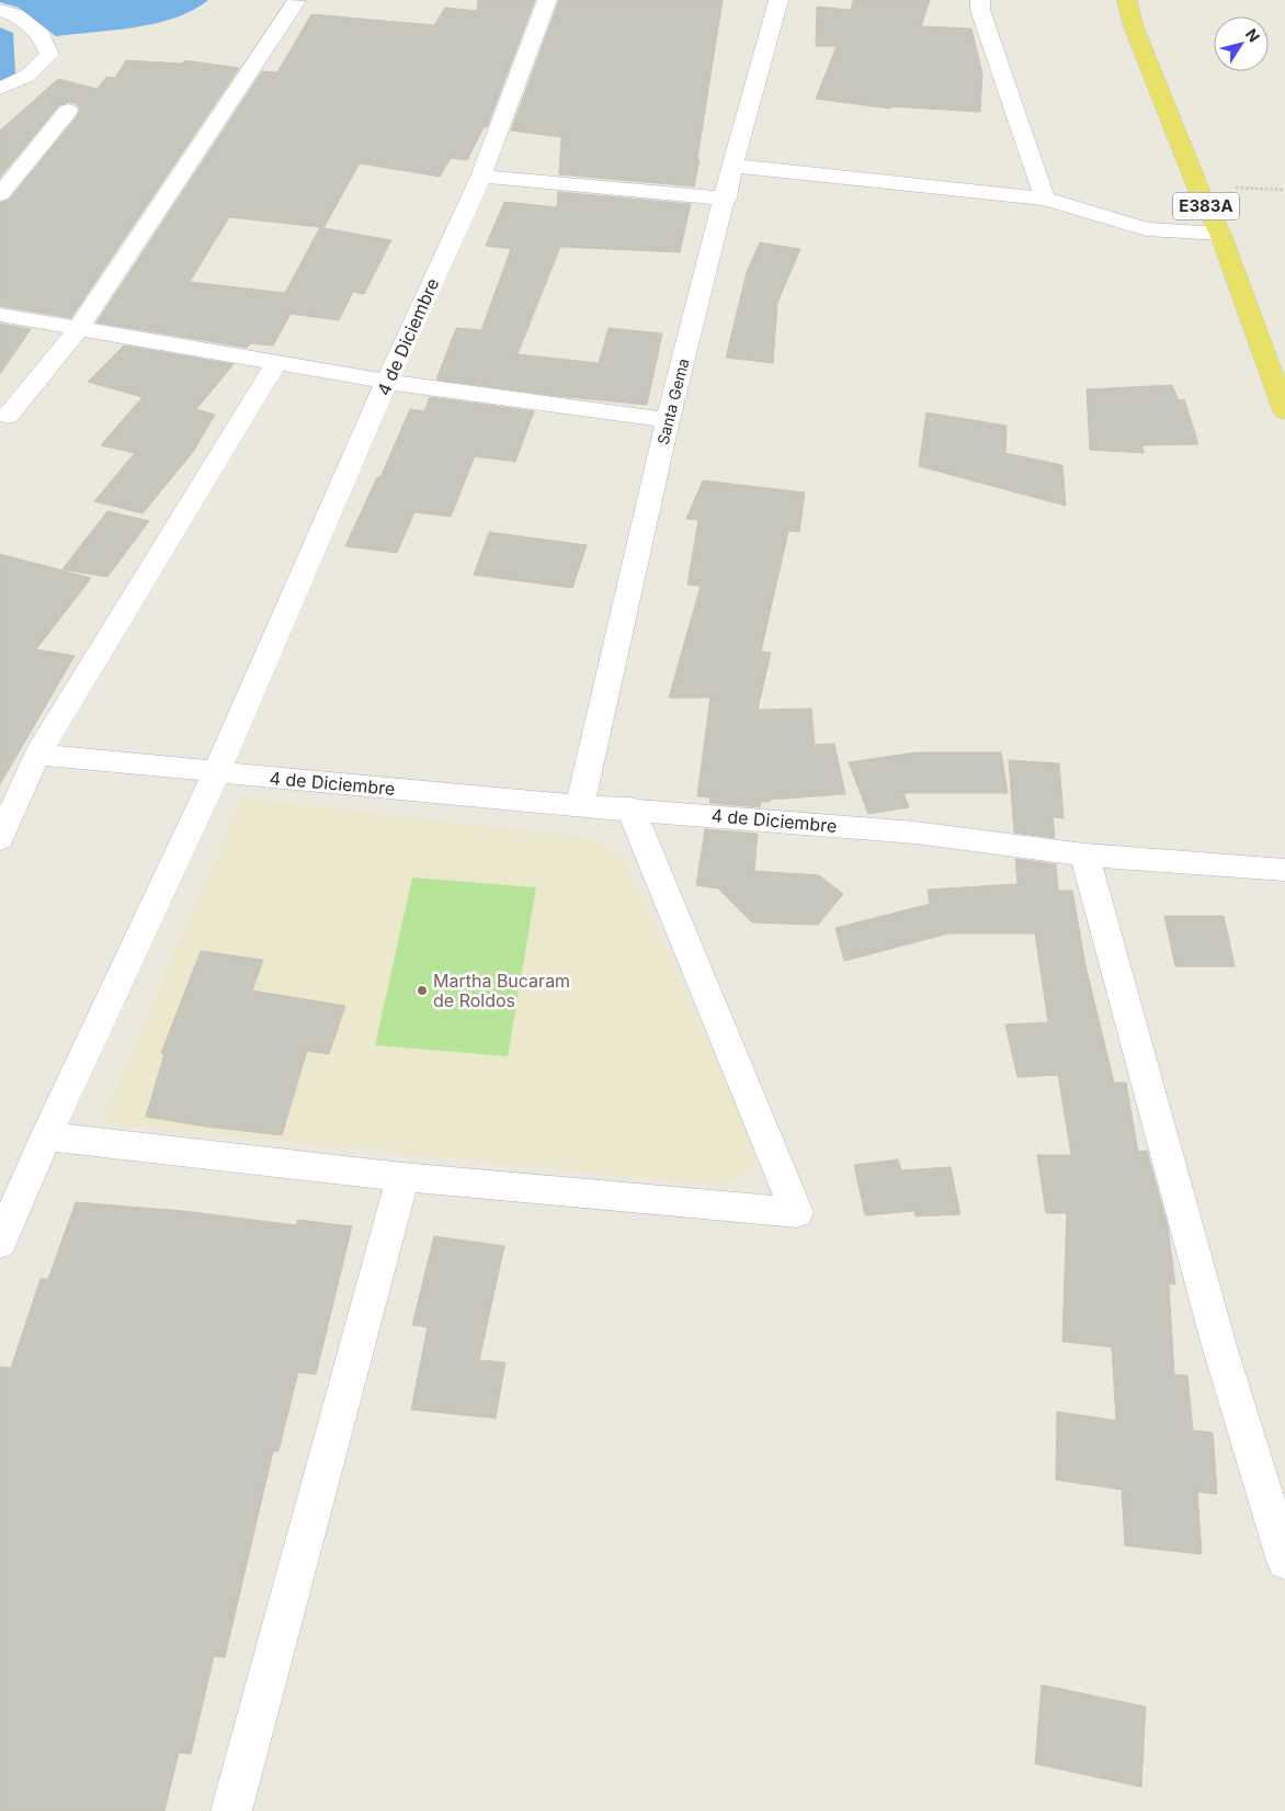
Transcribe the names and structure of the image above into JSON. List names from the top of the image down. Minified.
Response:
{"streets":{"main road":["E383A"],"street":["4 de Diciembre","Santa Gema"]},"crossings":[["4 de Diciembre","Santa Gema"]],"places":["Martha Bucaram de Roldos"],"north":"top right"}
